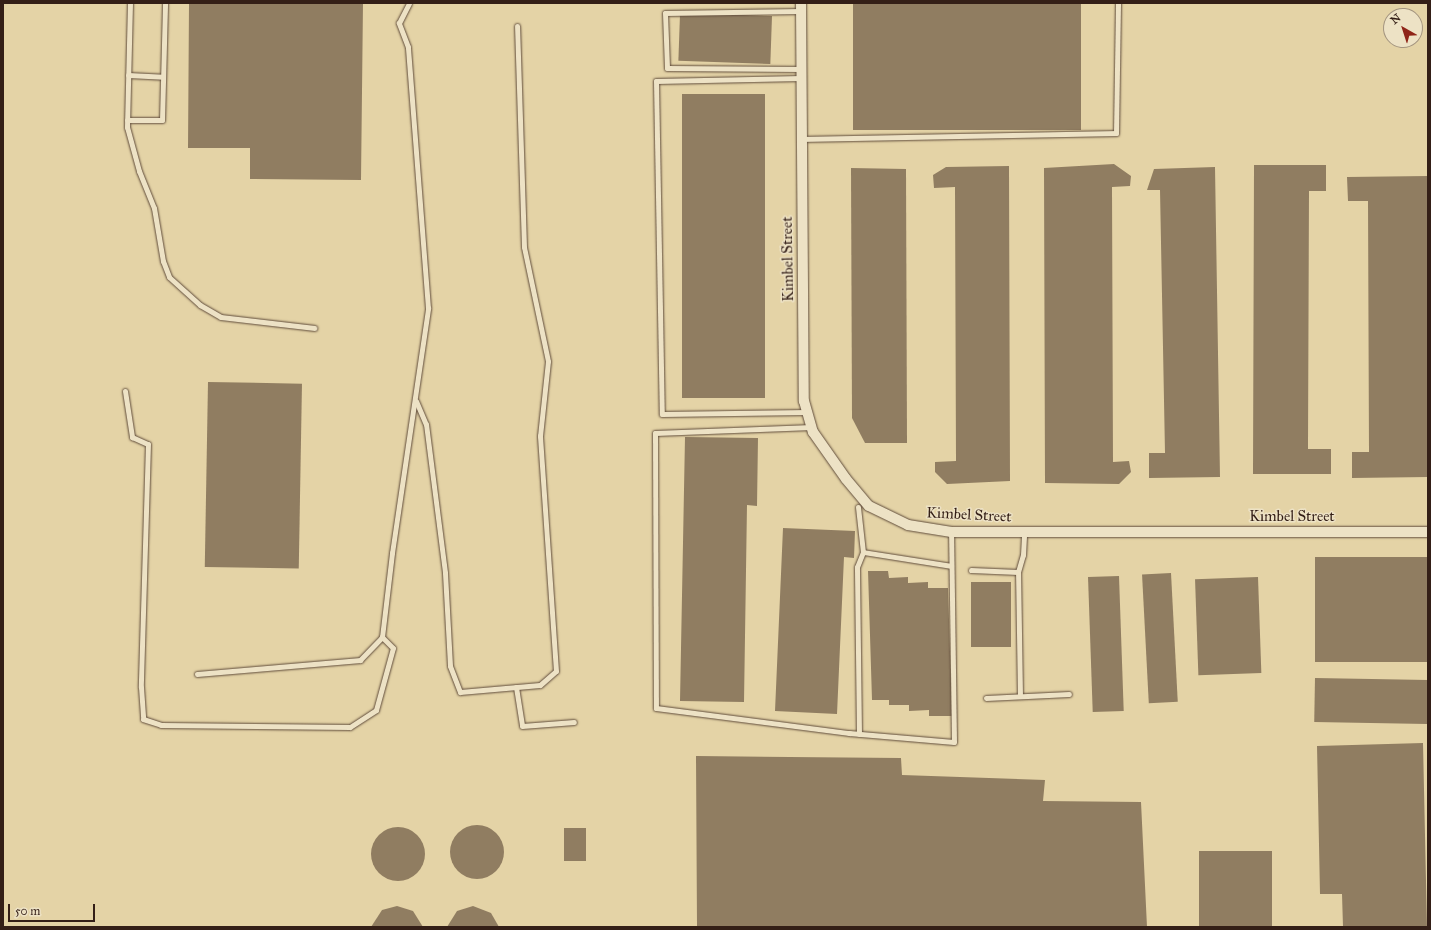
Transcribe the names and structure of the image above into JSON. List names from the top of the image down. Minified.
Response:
{"streets":{"street":["Kimbel Street"]},"scale_bar":"50 m","north":"top left"}
